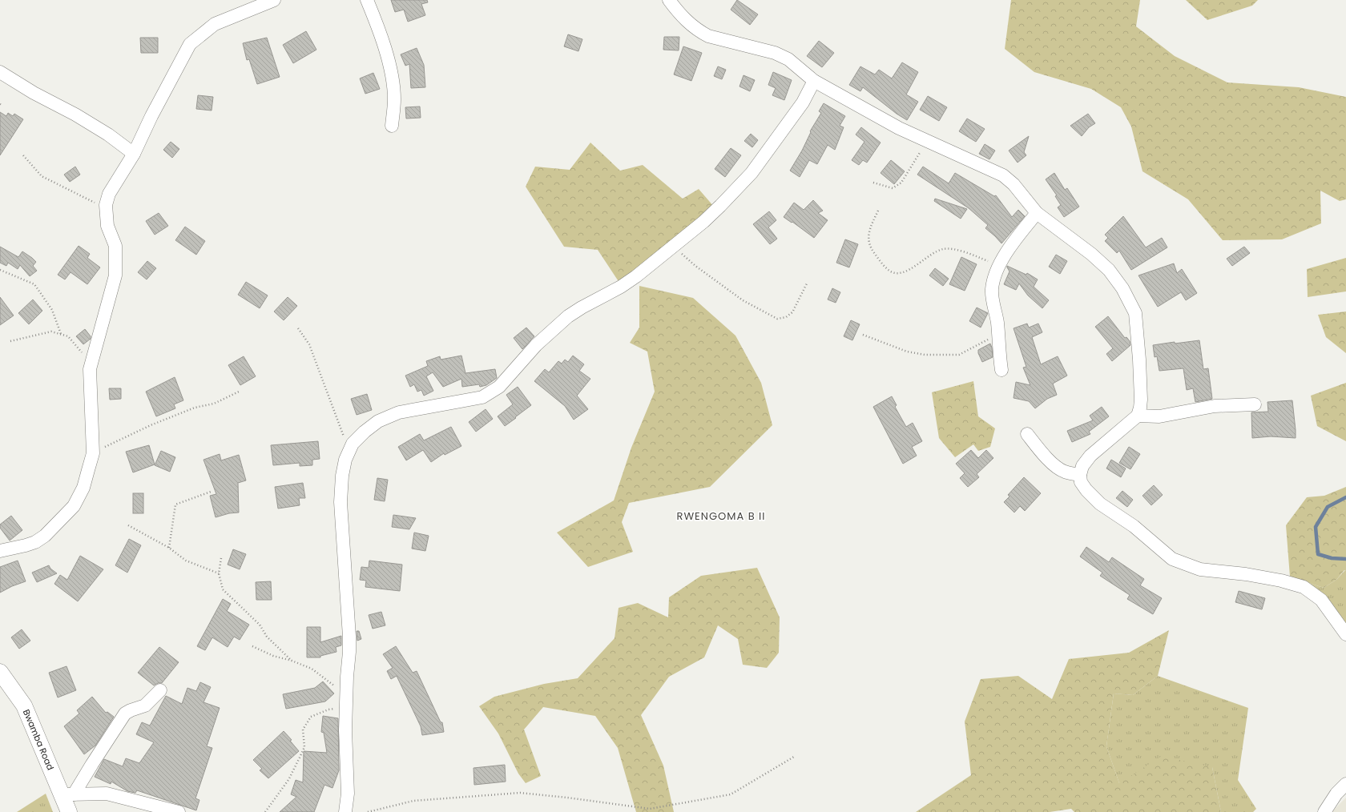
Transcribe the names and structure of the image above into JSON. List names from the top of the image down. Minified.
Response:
{"streets":{"main road":["Bwamba Road"]},"districts":["RWENGOMA B II"]}
